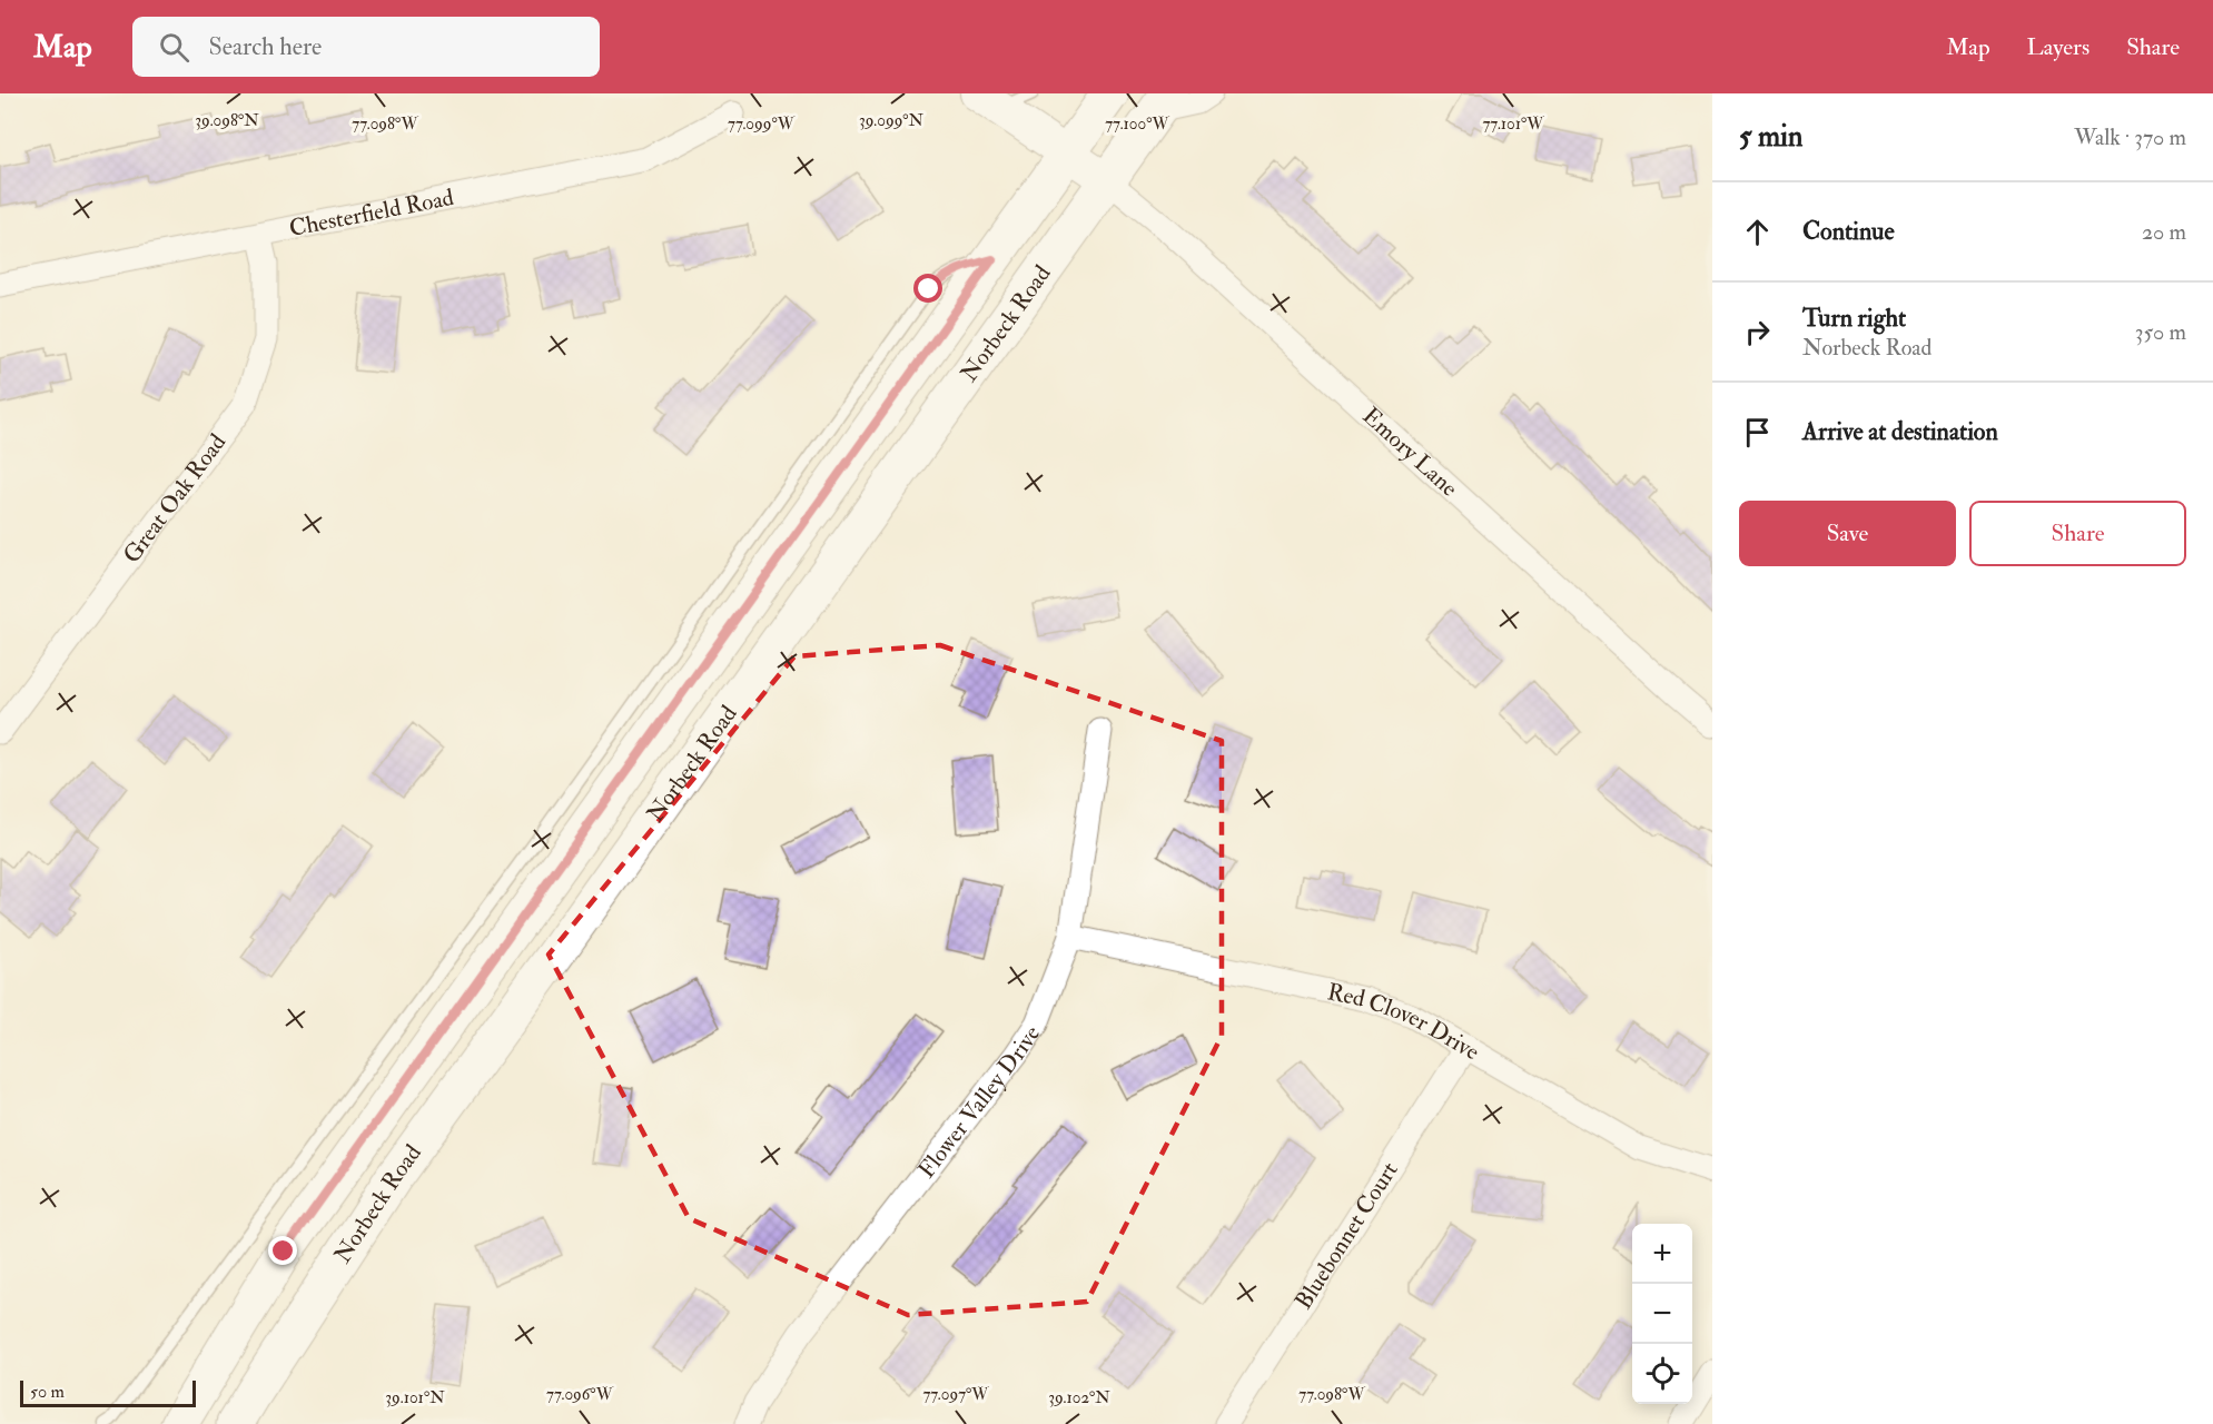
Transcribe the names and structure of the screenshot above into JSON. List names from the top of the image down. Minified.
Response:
{"streets":{"main road":["Norbeck Road"],"street":["Chesterfield Road","Emory Lane","Great Oak Road","Red Clover Drive","Flower Valley Drive","Bluebonnet Court"]},"crossings":[["Chesterfield Road","Great Oak Road"],["Norbeck Road","Emory Lane"],["Red Clover Drive","Flower Valley Drive"],["Red Clover Drive","Bluebonnet Court"]],"scale_bar":"50 m","page":{"header":"Map","search":"Search here","nav":["Map","Layers","Share"],"heading":["5 min","Walk · 370 m"],"list":[["Continue","20 m"],["Turn right","Norbeck Road","350 m"],"Arrive at destination"],"buttons":["Save","Share"],"map_buttons":["+","−"],"scale":"50 m"},"coordinates":["39.098°N","39.099°N","77.098°W","77.099°W","77.100°W","77.101°W","77.096°W","77.097°W","39.101°N","39.102°N"]}
